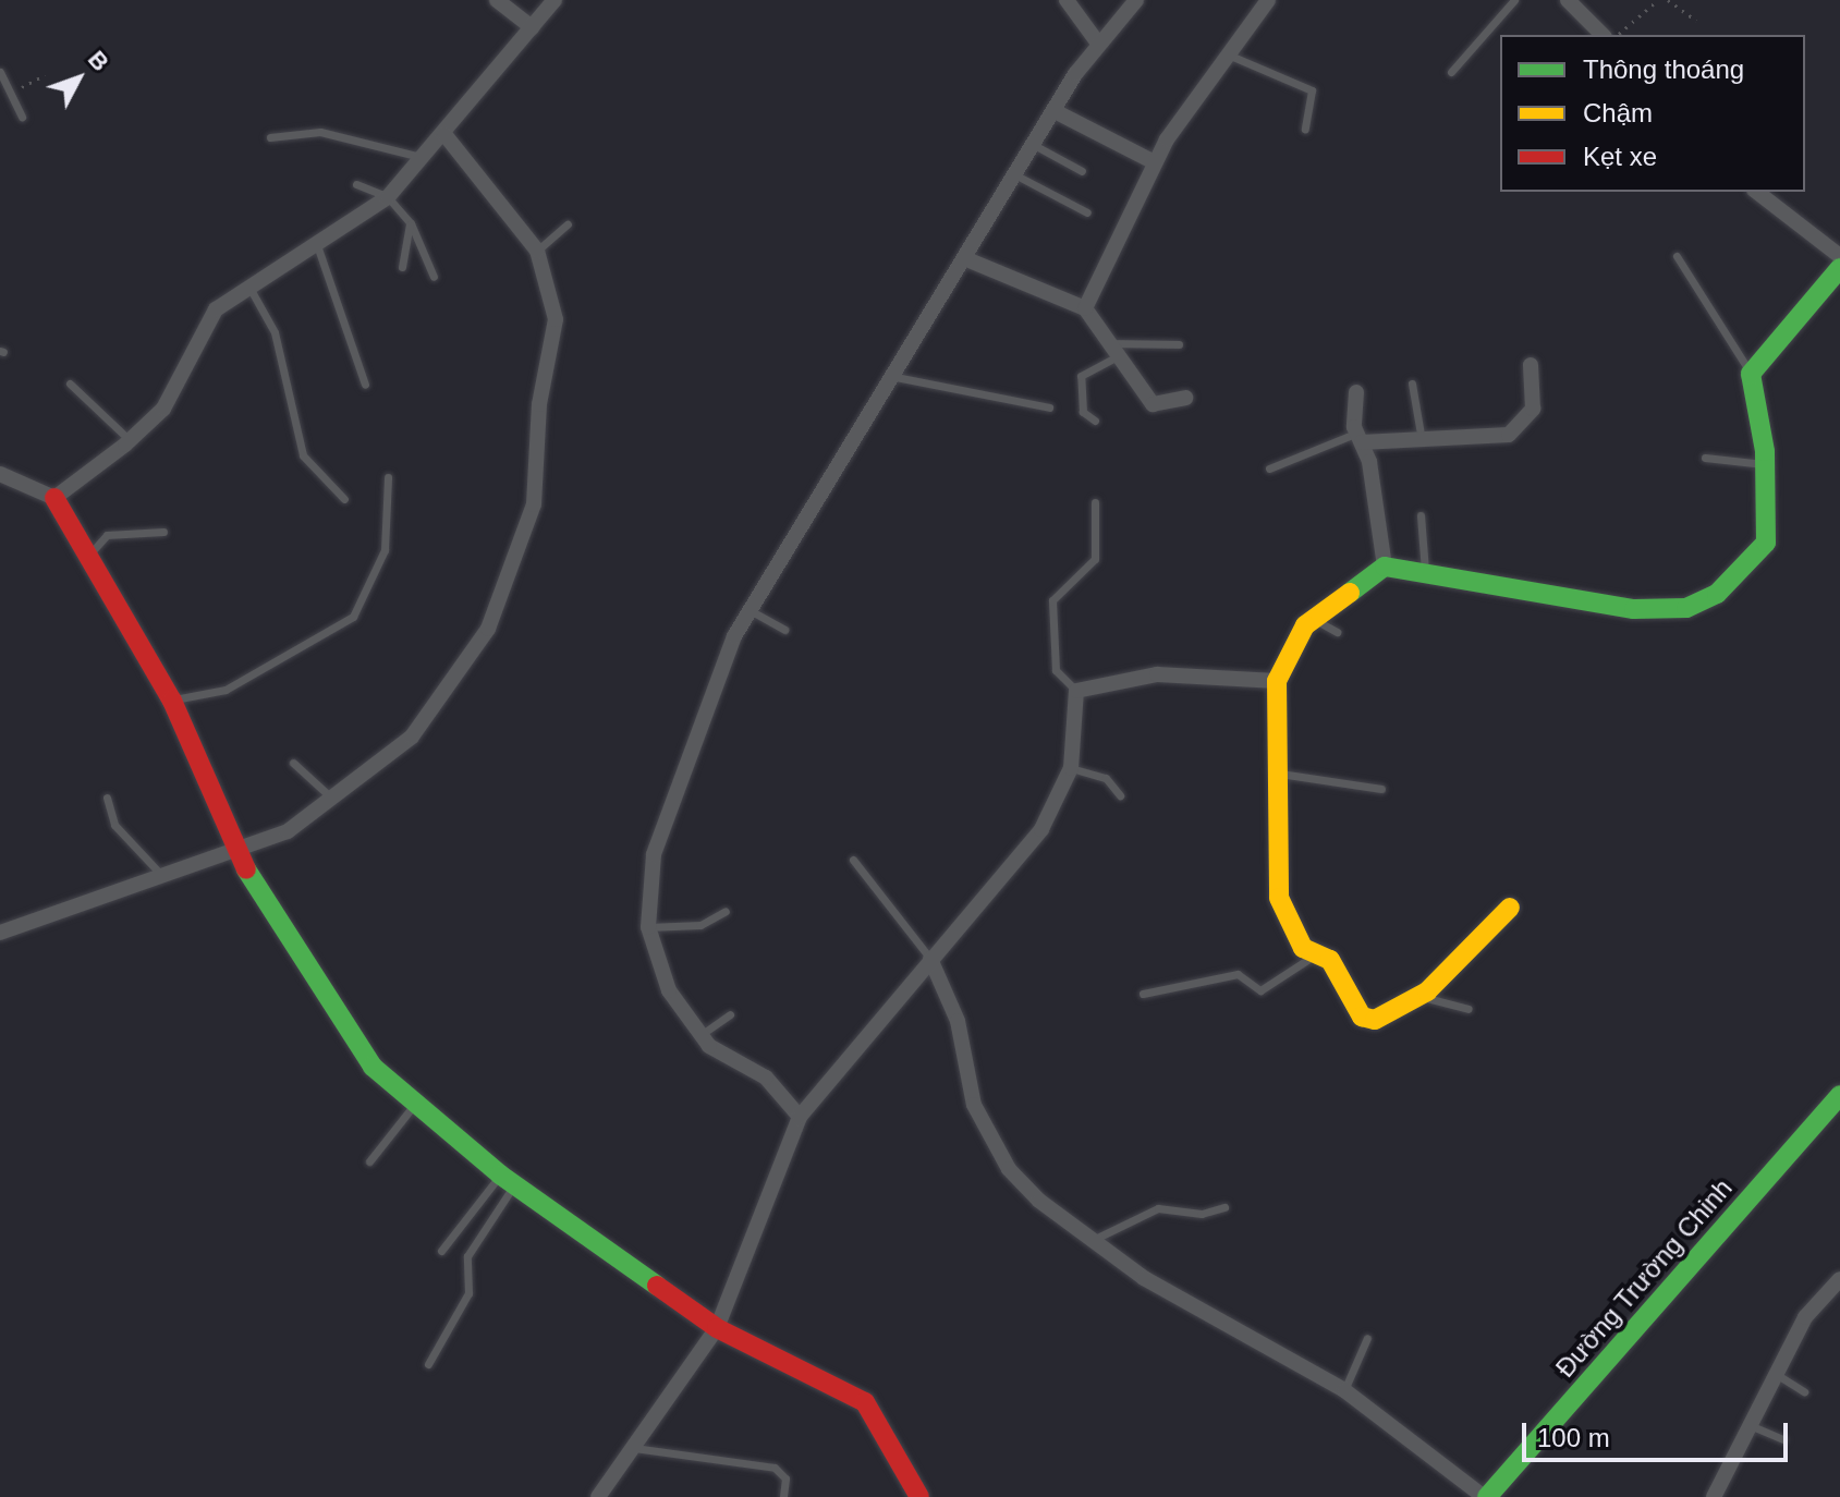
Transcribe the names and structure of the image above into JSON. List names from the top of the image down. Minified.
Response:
{"streets":{"street":["Đường Trường Chinh"]},"legend":["Thông thoáng","Chậm","Kẹt xe"],"scale_bar":"100 m","north":"top right"}
